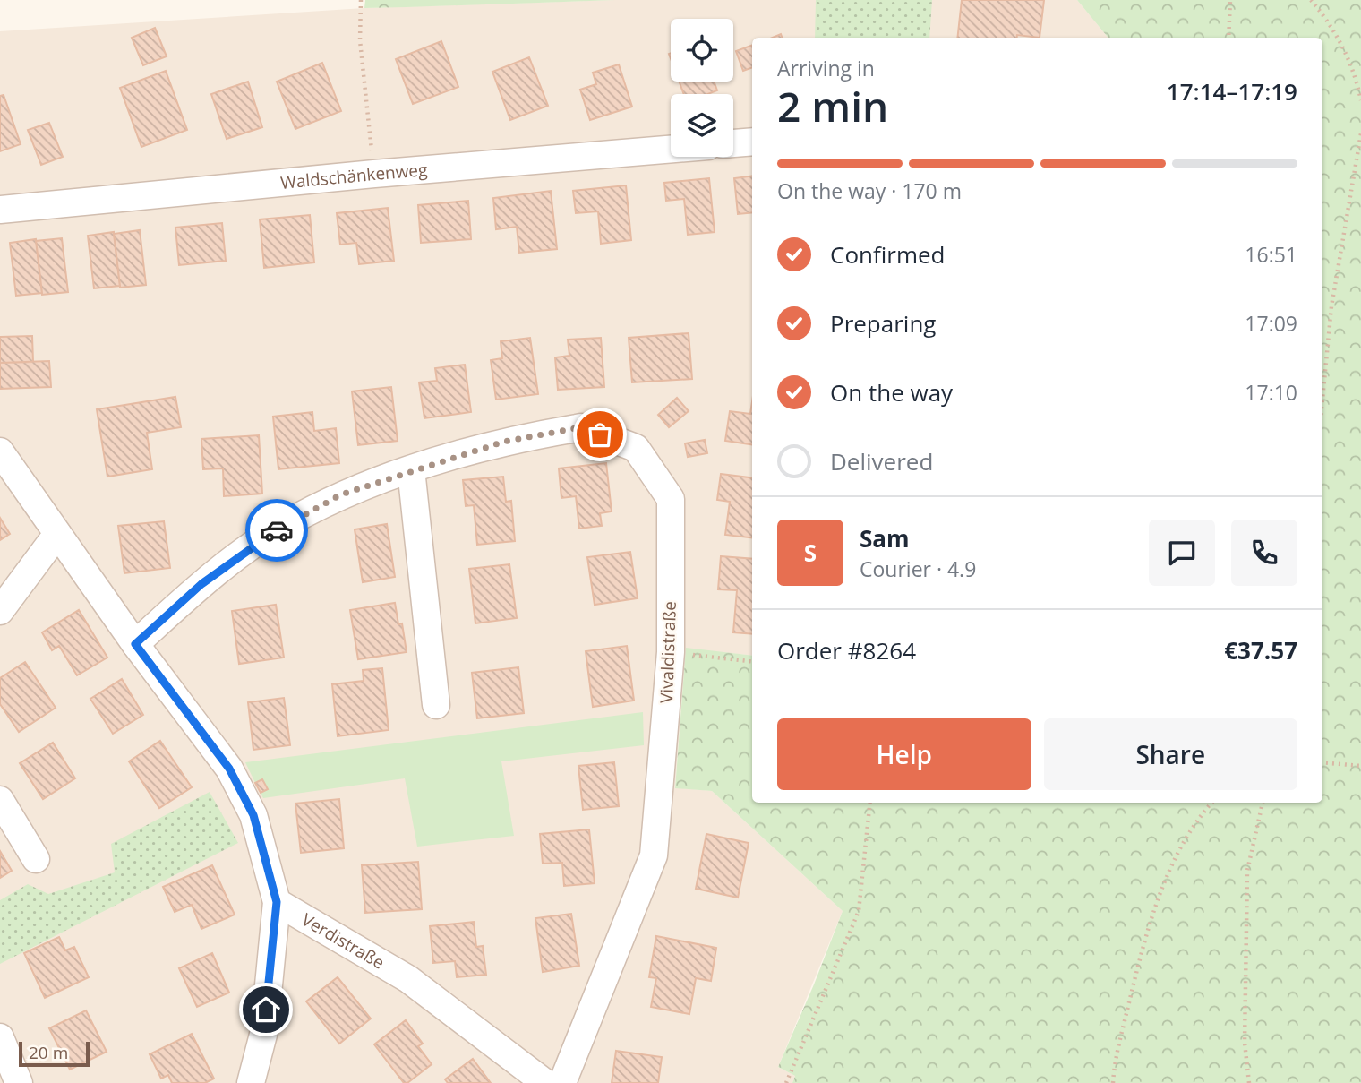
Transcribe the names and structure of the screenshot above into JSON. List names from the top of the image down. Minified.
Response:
{"streets":{"street":["Waldschänkenweg","Vivaldistraße","Verdistraße"]},"scale_bar":"20 m","page":{"heading":["2 min","Arriving in","17:14–17:19"],"panel":["Sam","Courier · 4.9","Order #8264","€37.57"],"bar":"On the way · 170 m","list":[["Confirmed","16:51"],["Preparing","17:09"],["On the way","17:10"],"Delivered"],"round":"S","buttons":["Help","Share"],"scale":"20 m"}}
